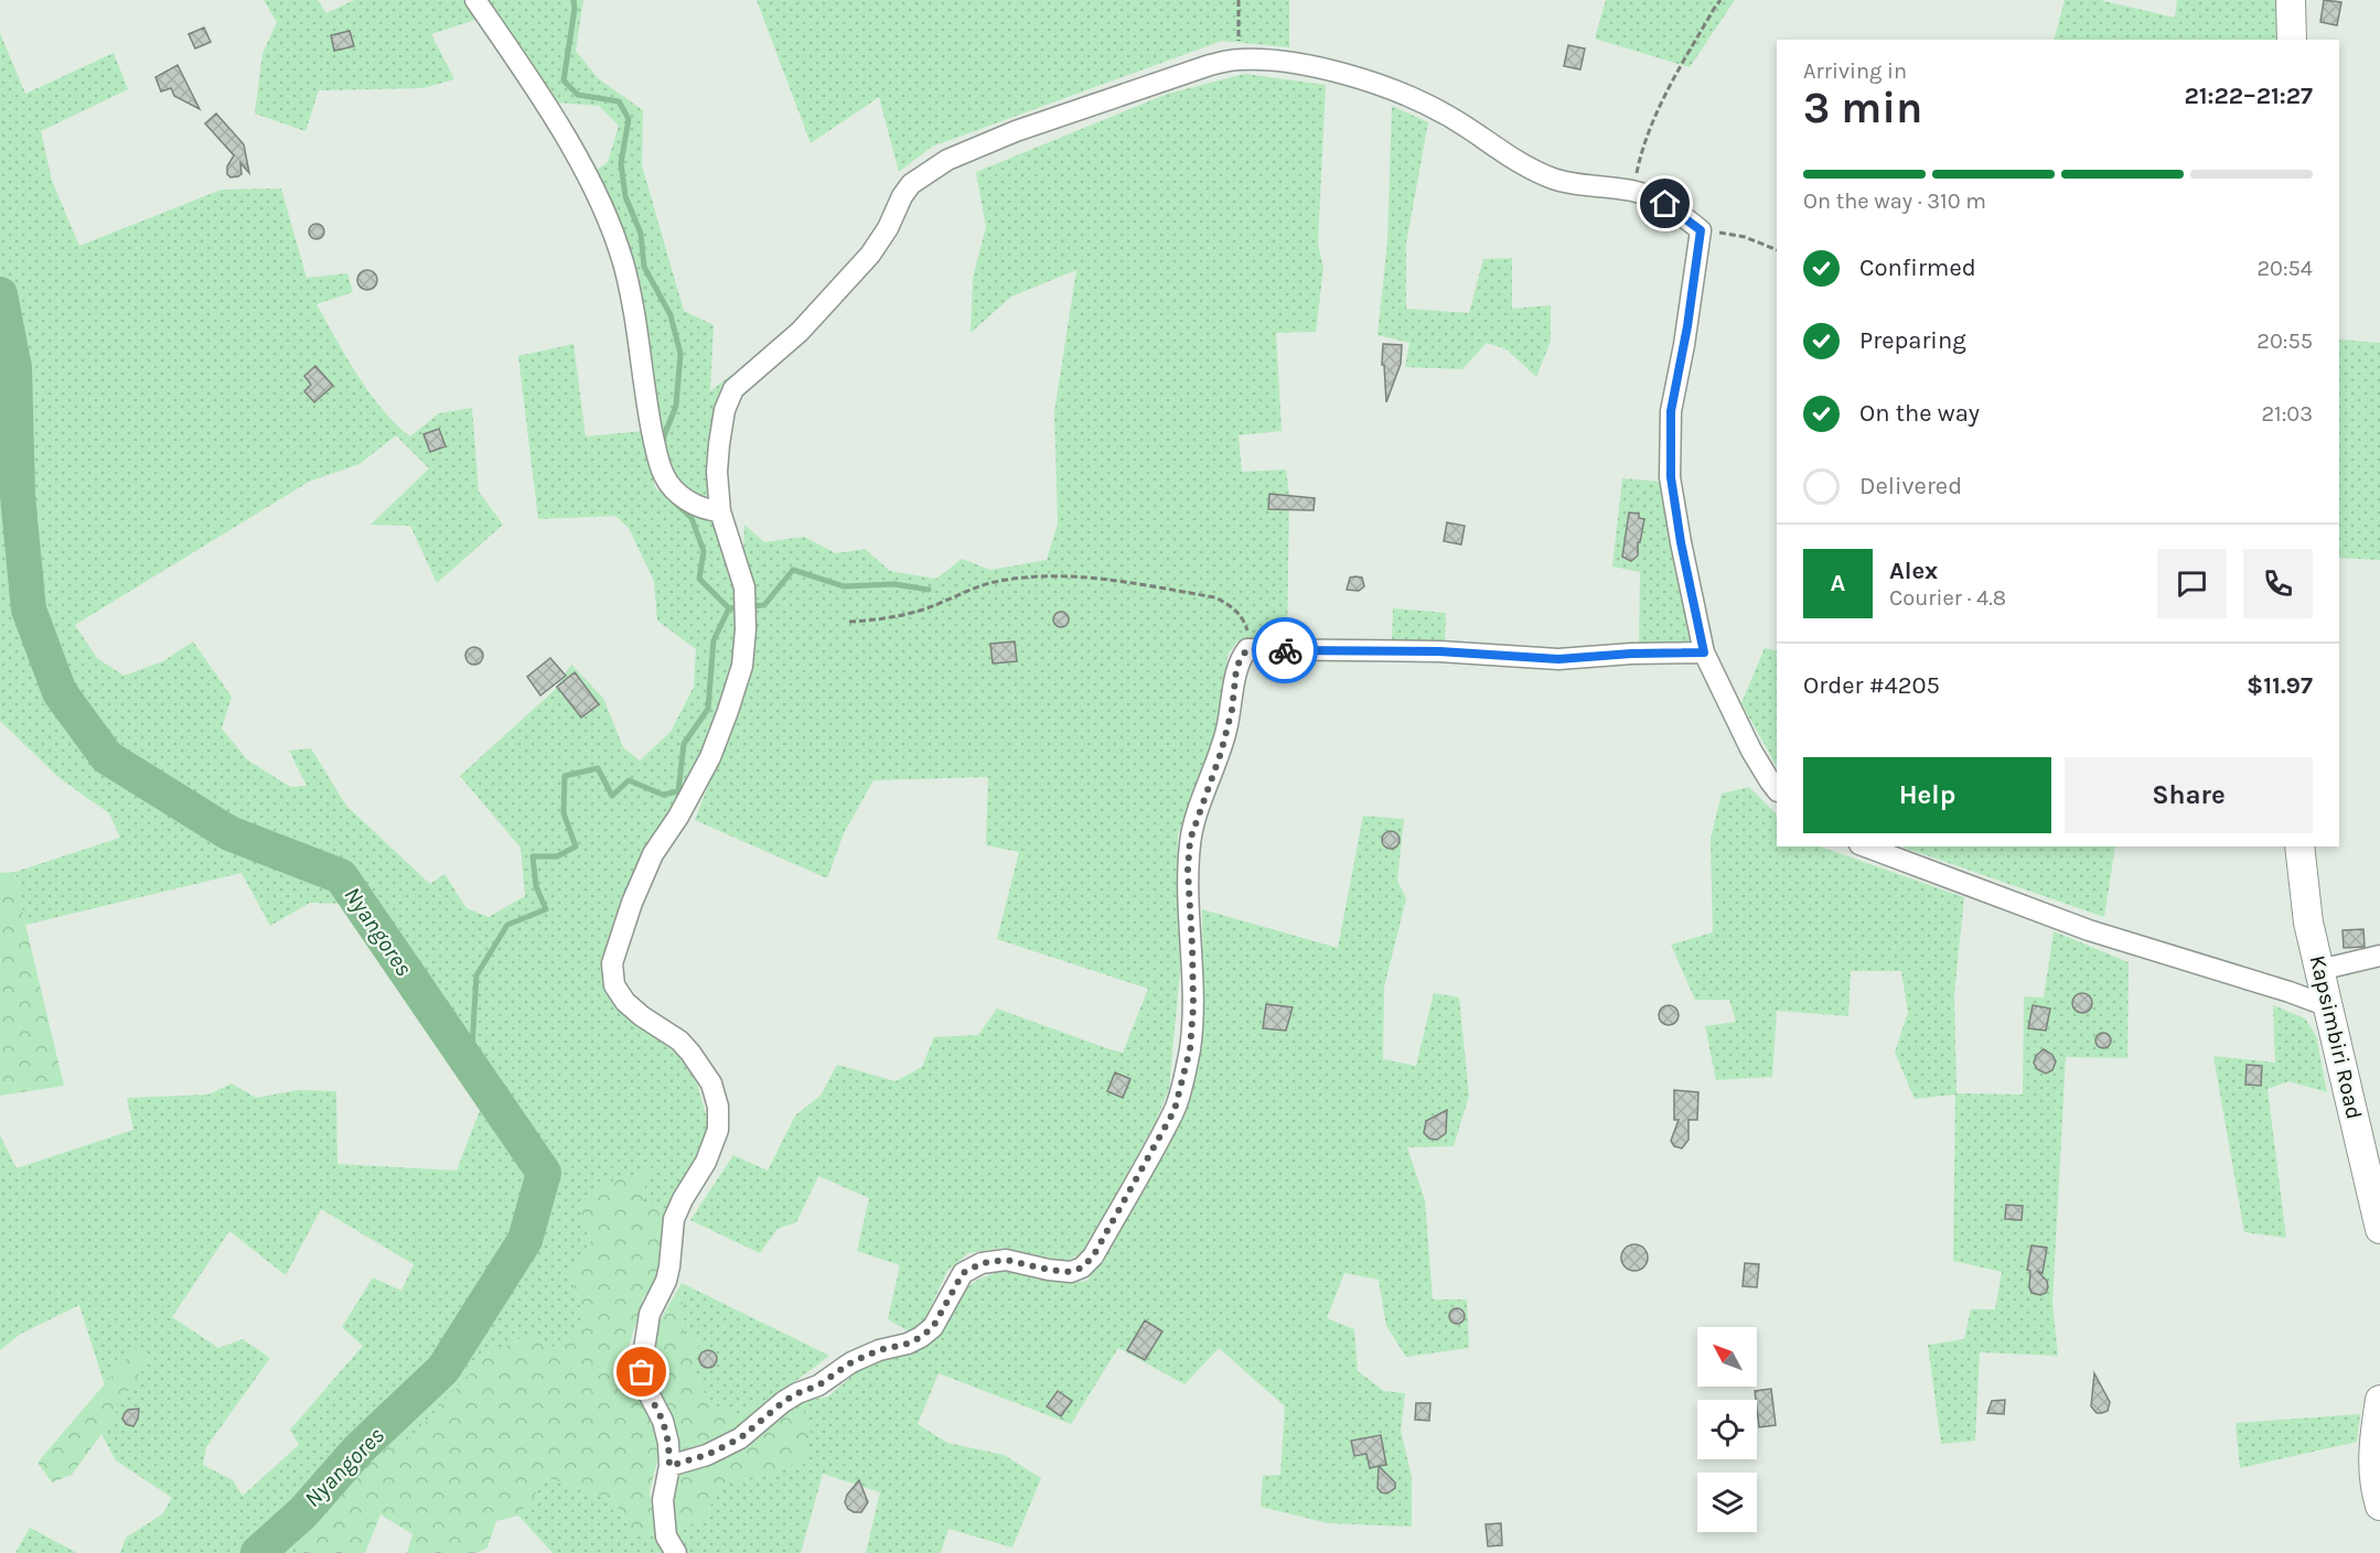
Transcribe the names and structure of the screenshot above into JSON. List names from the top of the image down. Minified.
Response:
{"streets":{"street":["Kapsimbiri Road"]},"water":["Nyangores"],"north":"top left","page":{"heading":["3 min","Arriving in","21:22–21:27"],"panel":["Alex","Courier · 4.8","Order #4205","$11.97"],"bar":"On the way · 310 m","list":[["Confirmed","20:54"],["Preparing","20:55"],["On the way","21:03"],"Delivered"],"round":"A","buttons":["Help","Share"]}}
